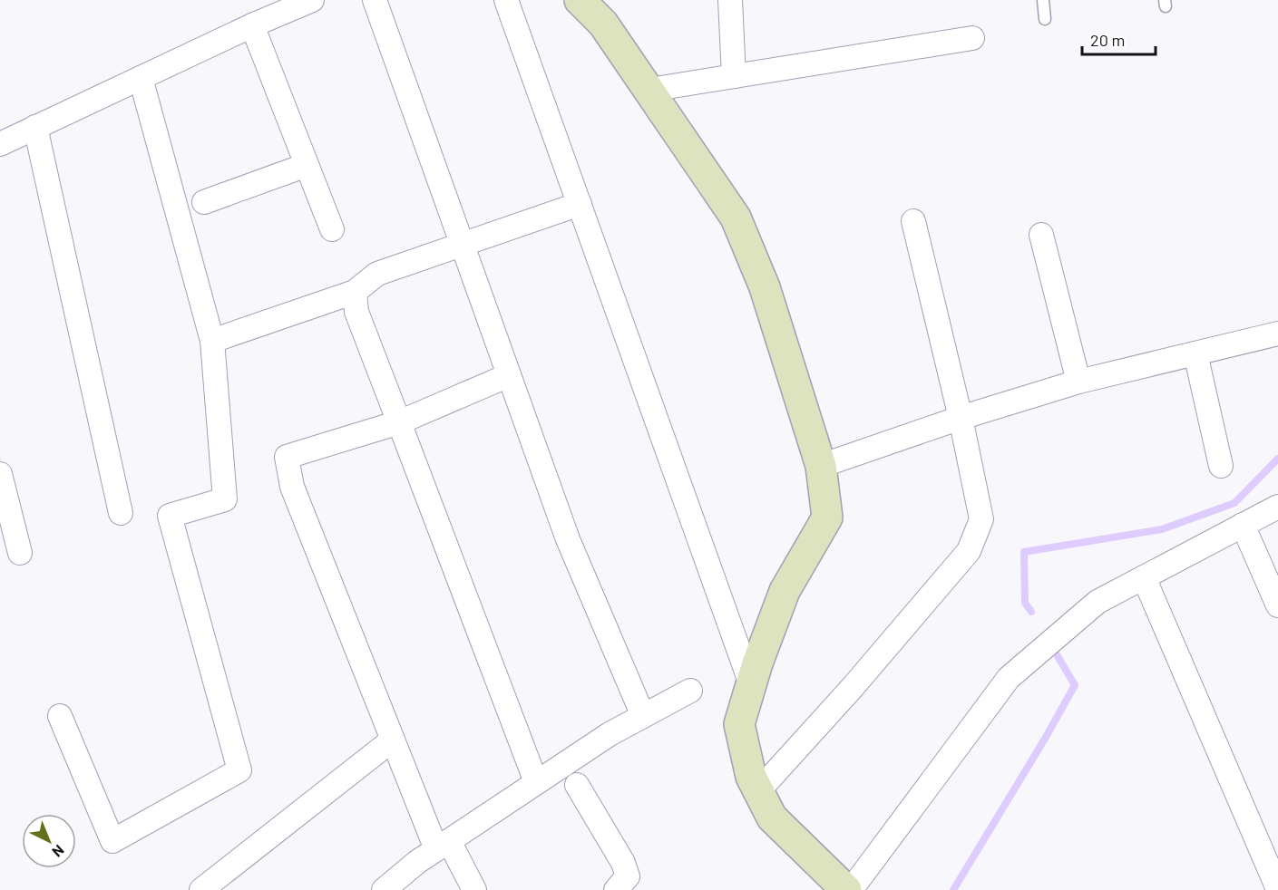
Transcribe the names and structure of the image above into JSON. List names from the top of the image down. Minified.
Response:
{"scale_bar":"20 m","north":"bottom right"}
